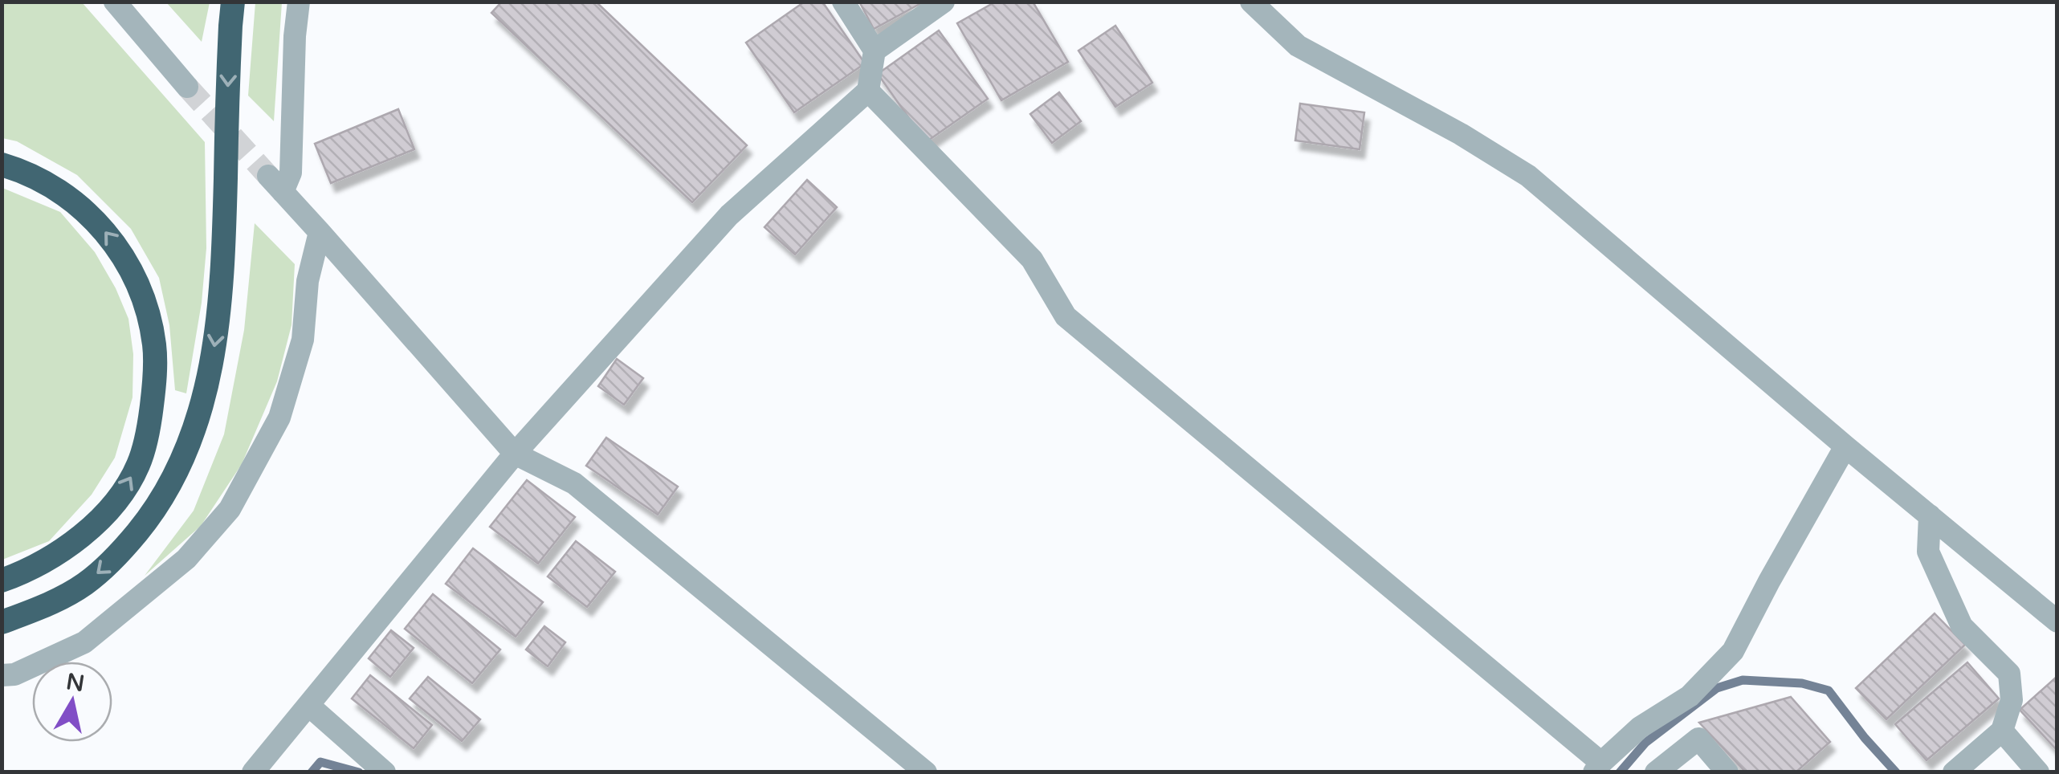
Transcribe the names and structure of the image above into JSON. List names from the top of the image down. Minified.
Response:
{"north":"top"}
